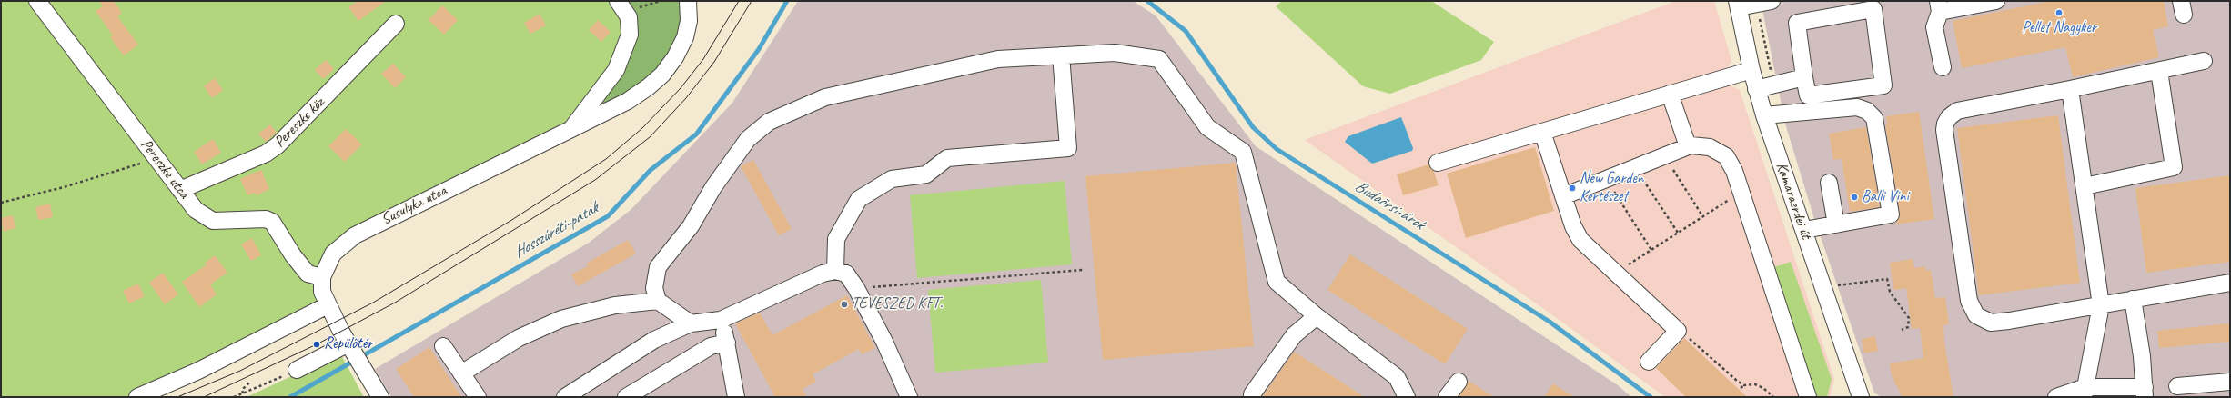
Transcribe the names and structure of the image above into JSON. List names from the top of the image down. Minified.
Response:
{"streets":{"street":["Pereszke köz","Pereszke utca","Kamaraerdei út","Susulyka utca"]},"crossings":[["Pereszke köz","Pereszke utca"],["Pereszke utca","Susulyka utca"]],"water":["Budaörsi-árok","Hosszúréti-patak"],"places":["Pellet Nagyker","New Garden Kertészet","Balli Vini","TEVESZED KFT.","Repülőtér"]}
